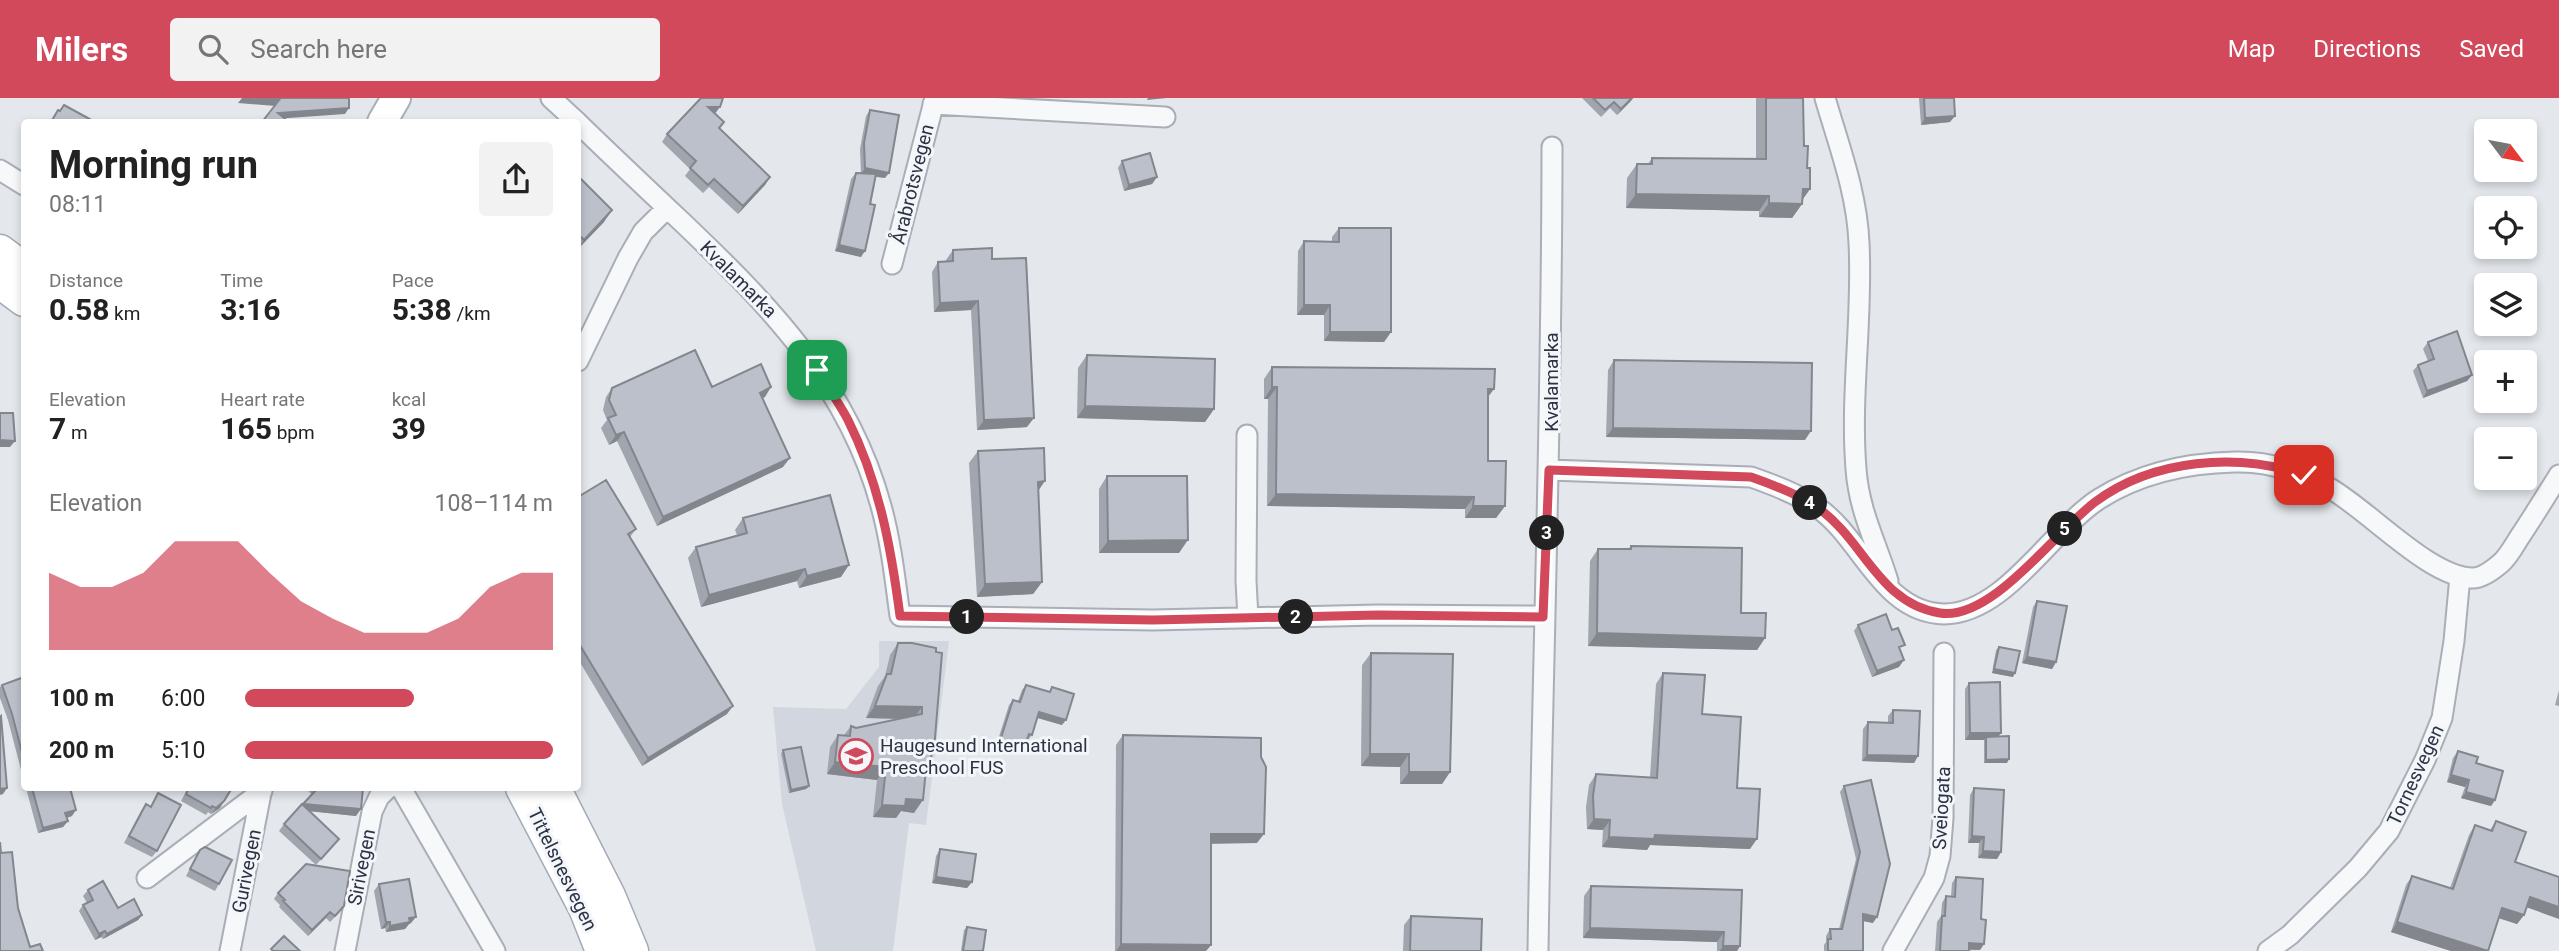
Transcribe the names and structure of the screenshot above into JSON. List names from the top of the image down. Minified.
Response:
{"streets":{"main road":["Tittelsnesvegen"],"street":["Årabrotsvegen","Kvalamarka","Tornesvegen","Sveiogata","Sirivegen","Gurivegen"]},"places":{"school or university":["Haugesund International Preschool FUS"]},"north":"bottom right","page":{"header":"Milers","search":"Search here","nav":["Map","Directions","Saved"],"map_buttons":["+","−"],"heading":["Morning run","08:11"],"stats":[["Distance","0.58 km"],["Time","3:16"],["Pace","5:38 /km"],["Elevation","7 m"],["Heart rate","165 bpm"],["kcal","39"]],"chart":["Elevation","108–114 m"],"pins":["4","5","3","1","2"],"list":[{"name":"100 m","note":"6:00"},{"name":"200 m","note":"5:10"}]}}
